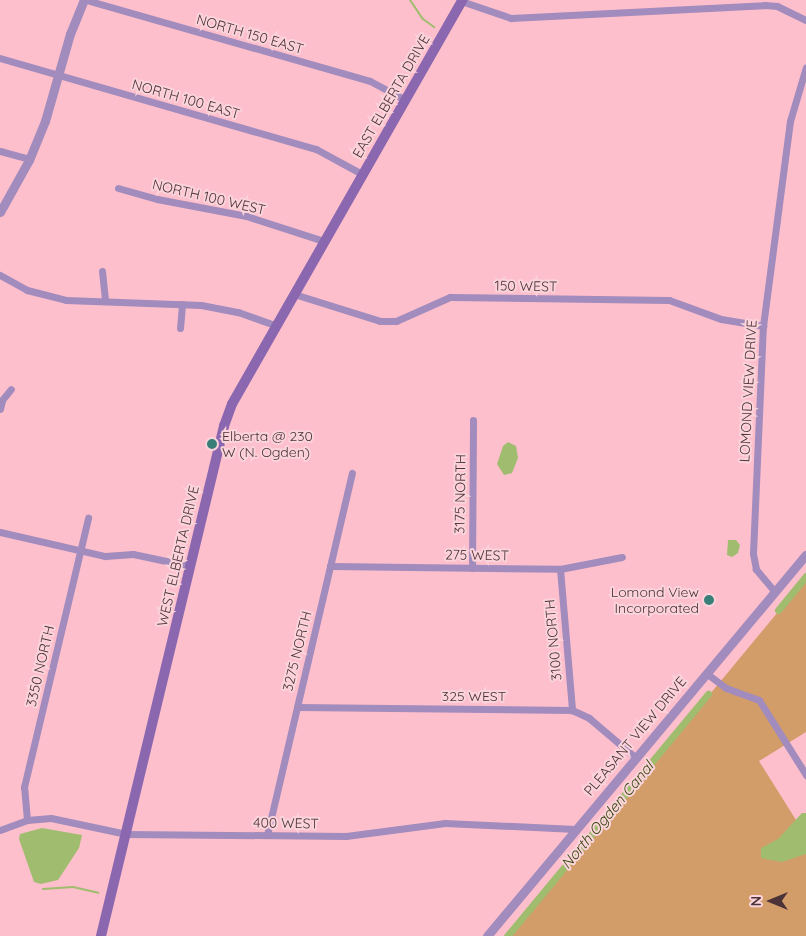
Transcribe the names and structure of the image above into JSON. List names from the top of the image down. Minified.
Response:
{"streets":{"main road":["EAST ELBERTA DRIVE","WEST ELBERTA DRIVE"],"street":["NORTH 150 EAST","NORTH 100 EAST","NORTH 100 WEST","150 WEST","LOMOND VIEW DRIVE","3175 NORTH","275 WEST","3100 NORTH","3275 NORTH","3350 NORTH","325 WEST","PLEASANT VIEW DRIVE","400 WEST"]},"crossings":[["NORTH 150 EAST","EAST ELBERTA DRIVE"],["EAST ELBERTA DRIVE","NORTH 100 EAST"],["EAST ELBERTA DRIVE","WEST ELBERTA DRIVE"],["NORTH 100 WEST","WEST ELBERTA DRIVE"],["150 WEST","LOMOND VIEW DRIVE"],["150 WEST","WEST ELBERTA DRIVE"],["LOMOND VIEW DRIVE","PLEASANT VIEW DRIVE"],["3175 NORTH","275 WEST"],["275 WEST","3100 NORTH"],["275 WEST","3275 NORTH"],["WEST ELBERTA DRIVE","400 WEST"],["3100 NORTH","325 WEST"],["3275 NORTH","325 WEST"],["3275 NORTH","400 WEST"],["3350 NORTH","400 WEST"],["325 WEST","PLEASANT VIEW DRIVE"],["PLEASANT VIEW DRIVE","400 WEST"]],"water":["North Ogden Canal"],"places":["Elberta @ 230 W (N. Ogden)","Lomond View Incorporated"],"north":"left"}
